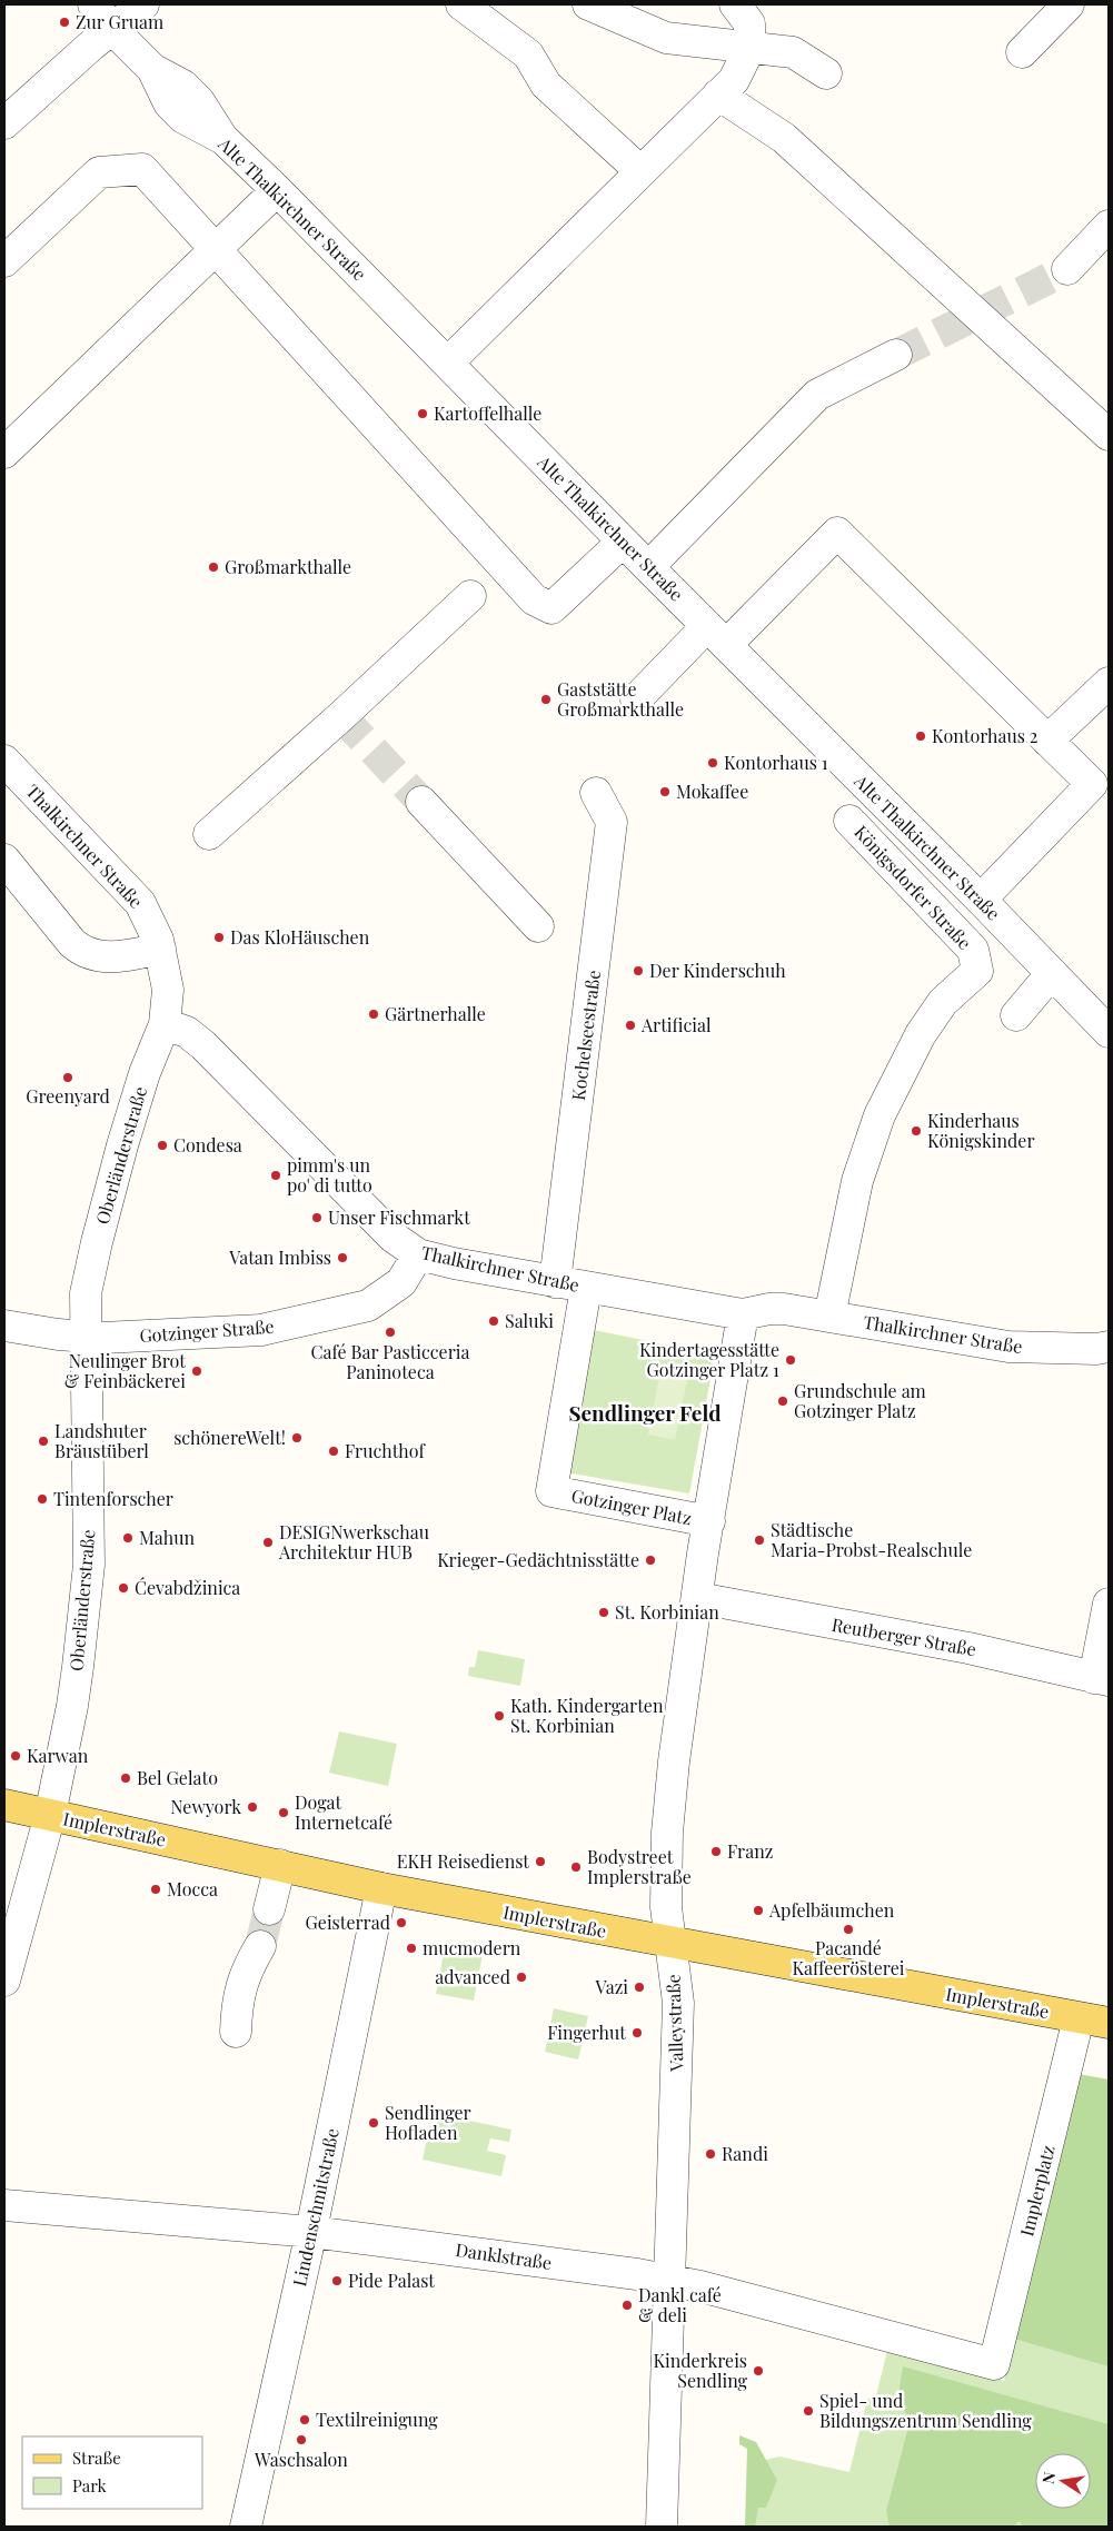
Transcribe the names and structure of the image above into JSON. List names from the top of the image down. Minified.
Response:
{"streets":{"main road":["Implerstraße"],"street":["Alte Thalkirchner Straße","Thalkirchner Straße","Königsdorfer Straße","Kochelseestraße","Oberländerstraße","Gotzinger Straße","Gotzinger Platz","Reutberger Straße","Valleystraße","Implerplatz","Lindenschmitstraße","Danklstraße"]},"crossings":[["Thalkirchner Straße","Königsdorfer Straße"],["Thalkirchner Straße","Kochelseestraße"],["Thalkirchner Straße","Oberländerstraße"],["Thalkirchner Straße","Gotzinger Straße"],["Thalkirchner Straße","Gotzinger Platz"],["Oberländerstraße","Gotzinger Straße"],["Oberländerstraße","Implerstraße"],["Gotzinger Platz","Valleystraße"],["Reutberger Straße","Valleystraße"],["Implerstraße","Valleystraße"],["Implerstraße","Implerplatz"],["Implerstraße","Lindenschmitstraße"],["Valleystraße","Danklstraße"],["Implerplatz","Danklstraße"],["Lindenschmitstraße","Danklstraße"]],"districts":["Sendlinger Feld"],"places":["Zur Gruam","Kartoffelhalle","Großmarkthalle","Gaststätte Großmarkthalle","Kontorhaus 2","Kontorhaus 1","Mokaffee","Das KloHäuschen","Der Kinderschuh","Gärtnerhalle","Artificial","Greenyard","Kinderhaus Königskinder","Condesa","pimm's un po' di tutto","Unser Fischmarkt","Vatan Imbiss","Saluki","Café Bar Pasticceria Paninoteca","Kindertagesstätte Gotzinger Platz 1","Neulinger Brot & Feinbäckerei","Grundschule am Gotzinger Platz","schönereWelt!","Landshuter Bräustüberl","Fruchthof","Tintenforscher","Mahun","Städtische Maria-Probst-Realschule","DESIGNwerkschau Architektur HUB","Krieger-Gedächtnisstätte","Ćevabdžinica","St. Korbinian","Kath. Kindergarten St. Korbinian","Karwan","Bel Gelato","Newyork","Dogat Internetcafé","Franz","EKH Reisedienst","Bodystreet Implerstraße","Mocca","Apfelbäumchen","Geisterrad","Pacandé Kaffeerösterei","mucmodern","advanced","Vazi","Fingerhut","Sendlinger Hofladen","Randi","Pide Palast","Dankl café & deli","Kinderkreis Sendling","Spiel- und Bildungszentrum Sendling","Textilreinigung","Waschsalon"],"legend":["Straße","Park"],"north":"left"}
